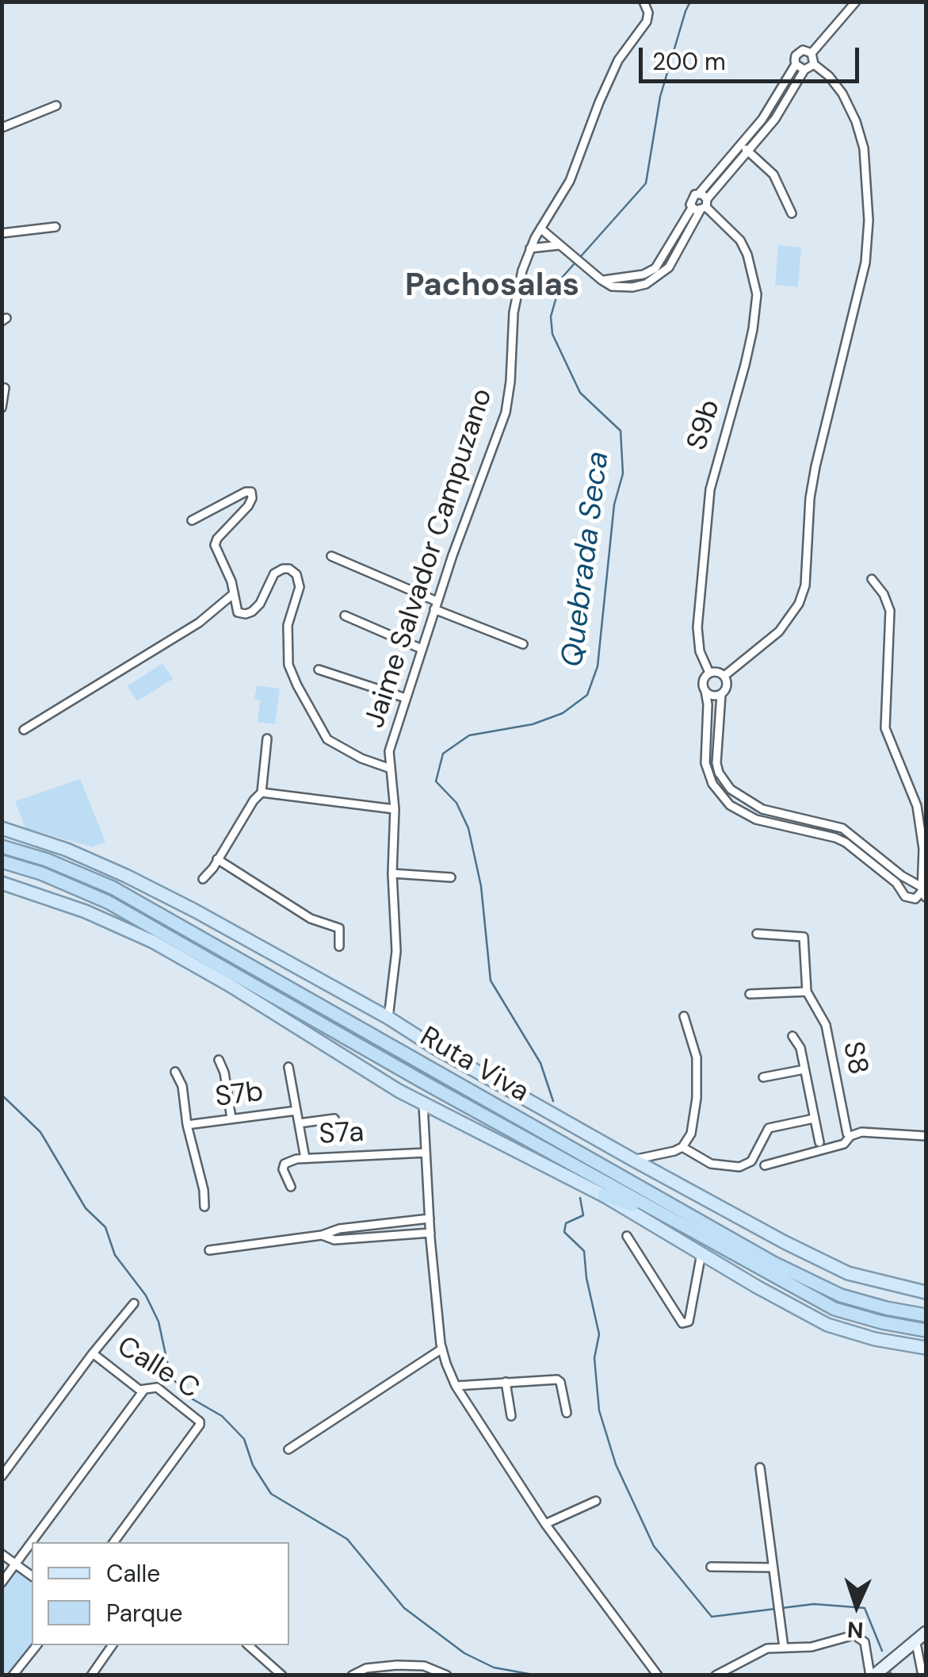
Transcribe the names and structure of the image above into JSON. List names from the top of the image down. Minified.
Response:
{"streets":{"highway":["Ruta Viva"],"street":["S9b","Jaime Salvador Campuzano","S8","S7b","S7a","Calle C"]},"crossings":[["Jaime Salvador Campuzano","Ruta Viva"],["S7b","S7a"]],"districts":["Pachosalas"],"water":["Quebrada Seca"],"legend":["Calle","Parque"],"scale_bar":"200 m","north":"bottom"}
